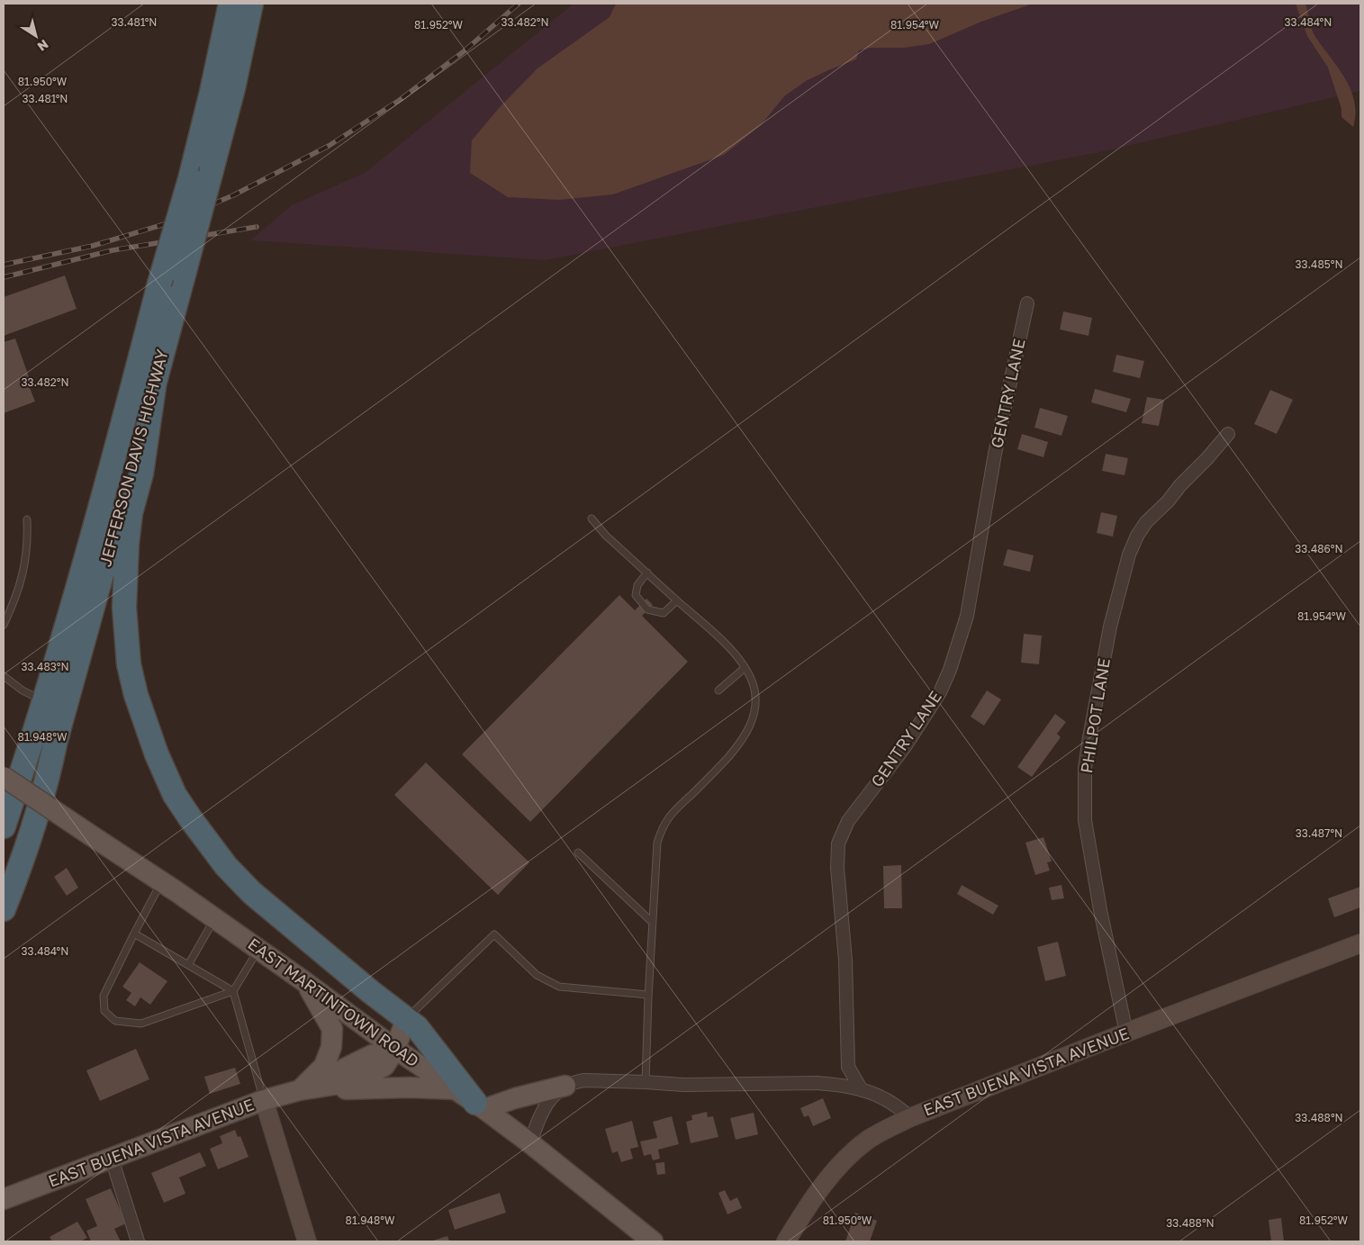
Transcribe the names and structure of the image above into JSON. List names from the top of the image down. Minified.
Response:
{"streets":{"highway":["JEFFERSON DAVIS HIGHWAY"],"main road":["EAST MARTINTOWN ROAD","EAST BUENA VISTA AVENUE"],"street":["GENTRY LANE","PHILPOT LANE"]},"crossings":[["GENTRY LANE","EAST BUENA VISTA AVENUE"],["PHILPOT LANE","EAST BUENA VISTA AVENUE"],["EAST MARTINTOWN ROAD","EAST BUENA VISTA AVENUE"]],"north":"bottom right","coordinates":["33.481°N","33.482°N","33.484°N","81.952°W","81.954°W","81.950°W","33.485°N","33.486°N","33.483°N","81.948°W","33.487°N","33.488°N"]}
